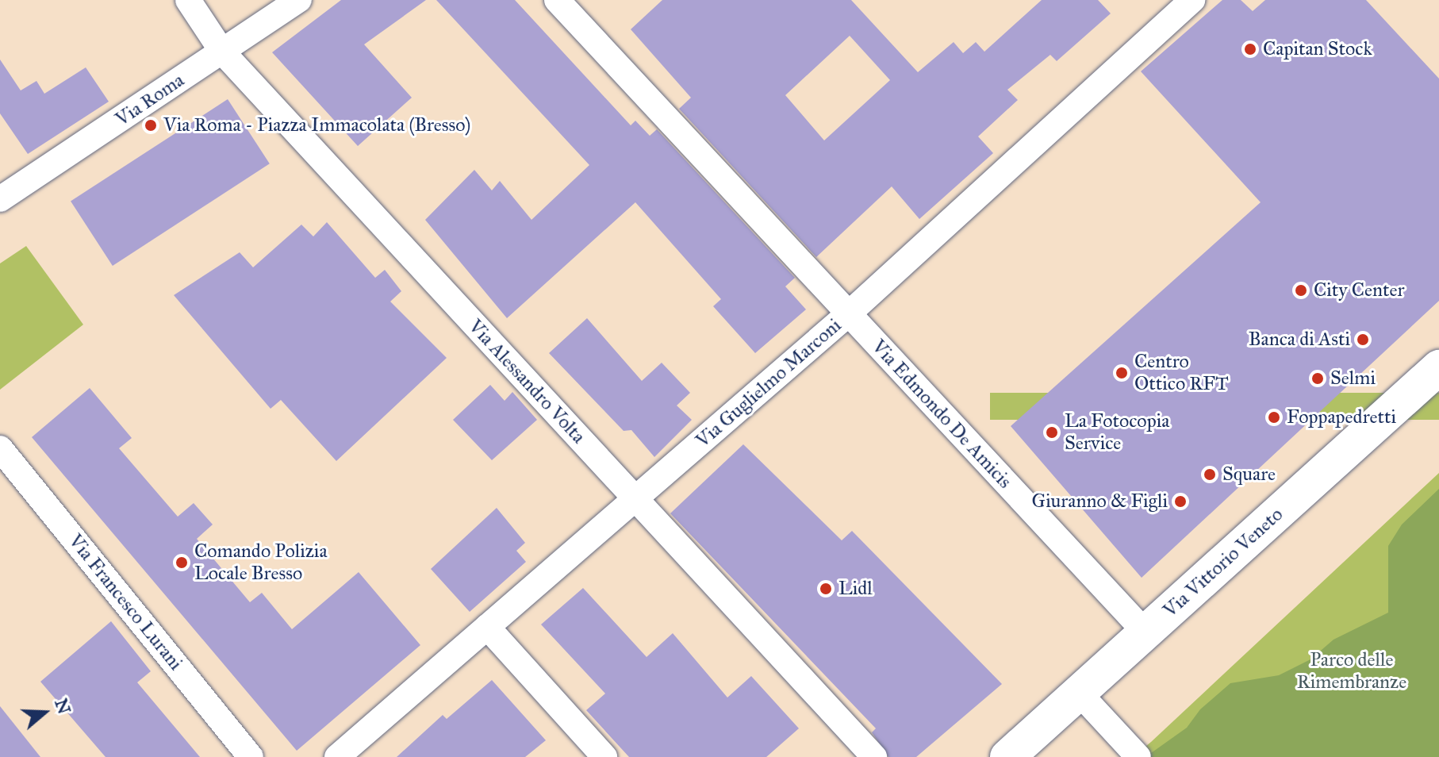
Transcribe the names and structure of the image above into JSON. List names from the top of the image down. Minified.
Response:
{"streets":{"main road":["Via Vittorio Veneto"],"street":["Via Roma","Via Alessandro Volta","Via Guglielmo Marconi","Via Edmondo De Amicis","Via Francesco Lurani"]},"crossings":[["Via Roma","Via Alessandro Volta"],["Via Alessandro Volta","Via Guglielmo Marconi"],["Via Guglielmo Marconi","Via Edmondo De Amicis"],["Via Edmondo De Amicis","Via Vittorio Veneto"]],"parks":["Parco delle Rimembranze"],"places":["Capitan Stock","Via Roma - Piazza Immacolata (Bresso)","City Center","Banca di Asti","Centro Ottico RFT","Selmi","Foppapedretti","La Fotocopia Service","Square","Giuranno & Figli","Comando Polizia Locale Bresso","Lidl"],"north":"right"}
